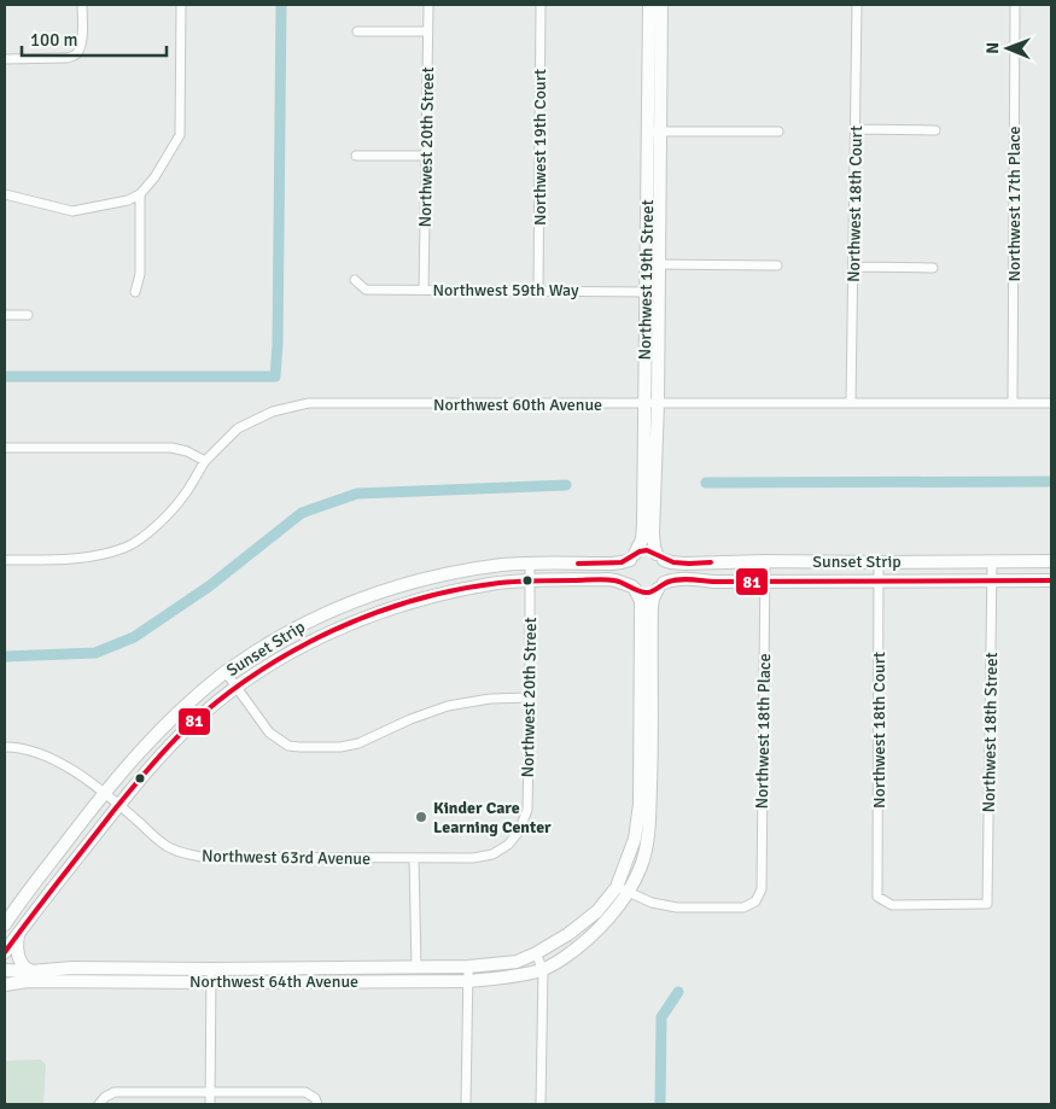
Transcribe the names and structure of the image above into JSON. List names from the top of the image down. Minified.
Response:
{"streets":{"street":["Northwest 20th Street","Northwest 19th Court","Northwest 18th Court","Northwest 17th Place","Northwest 19th Street","Northwest 59th Way","Northwest 60th Avenue","Sunset Strip","Northwest 18th Place","Northwest 18th Street","Northwest 63rd Avenue","Northwest 64th Avenue"]},"crossings":[["Northwest 20th Street","Northwest 59th Way"],["Northwest 20th Street","Sunset Strip"],["Northwest 20th Street","Northwest 63rd Avenue"],["Northwest 19th Court","Northwest 59th Way"],["Northwest 18th Court","Northwest 60th Avenue"],["Northwest 18th Court","Sunset Strip"],["Northwest 18th Court","Northwest 18th Street"],["Northwest 17th Place","Northwest 60th Avenue"],["Northwest 19th Street","Northwest 59th Way"],["Northwest 19th Street","Northwest 60th Avenue"],["Northwest 19th Street","Sunset Strip"],["Sunset Strip","Northwest 18th Place"],["Sunset Strip","Northwest 18th Street"],["Sunset Strip","Northwest 63rd Avenue"]],"places":["Kinder Care Learning Center"],"lines":["transit line 81"],"scale_bar":"100 m","north":"left"}
